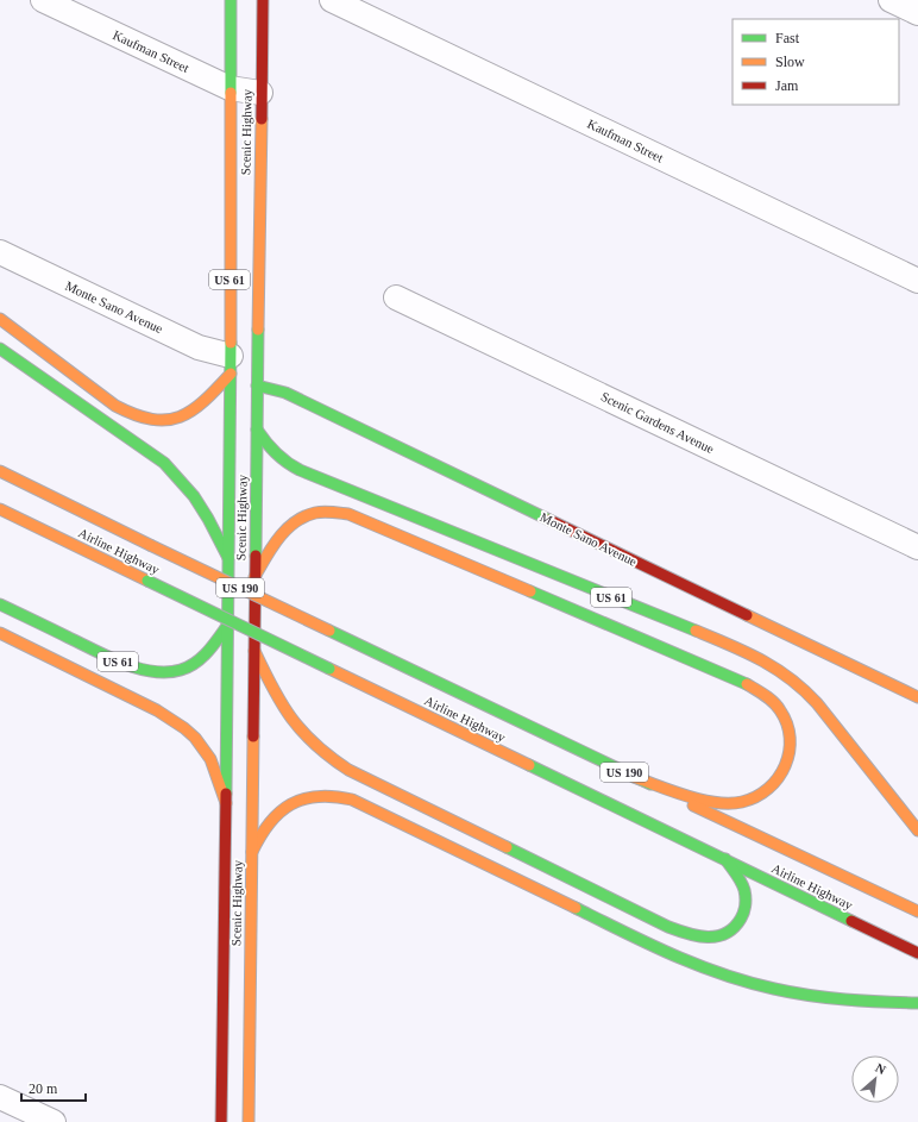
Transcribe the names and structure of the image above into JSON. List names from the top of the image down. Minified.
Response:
{"streets":{"main road":["Scenic Highway","US 61","Monte Sano Avenue","Airline Highway","US 190"],"street":["Kaufman Street","Scenic Gardens Avenue"]},"crossings":[["Kaufman Street","Scenic Highway"],["Scenic Highway","US 61"],["Scenic Highway","Monte Sano Avenue"]],"legend":["Fast","Slow","Jam"],"scale_bar":"20 m","north":"top right"}
